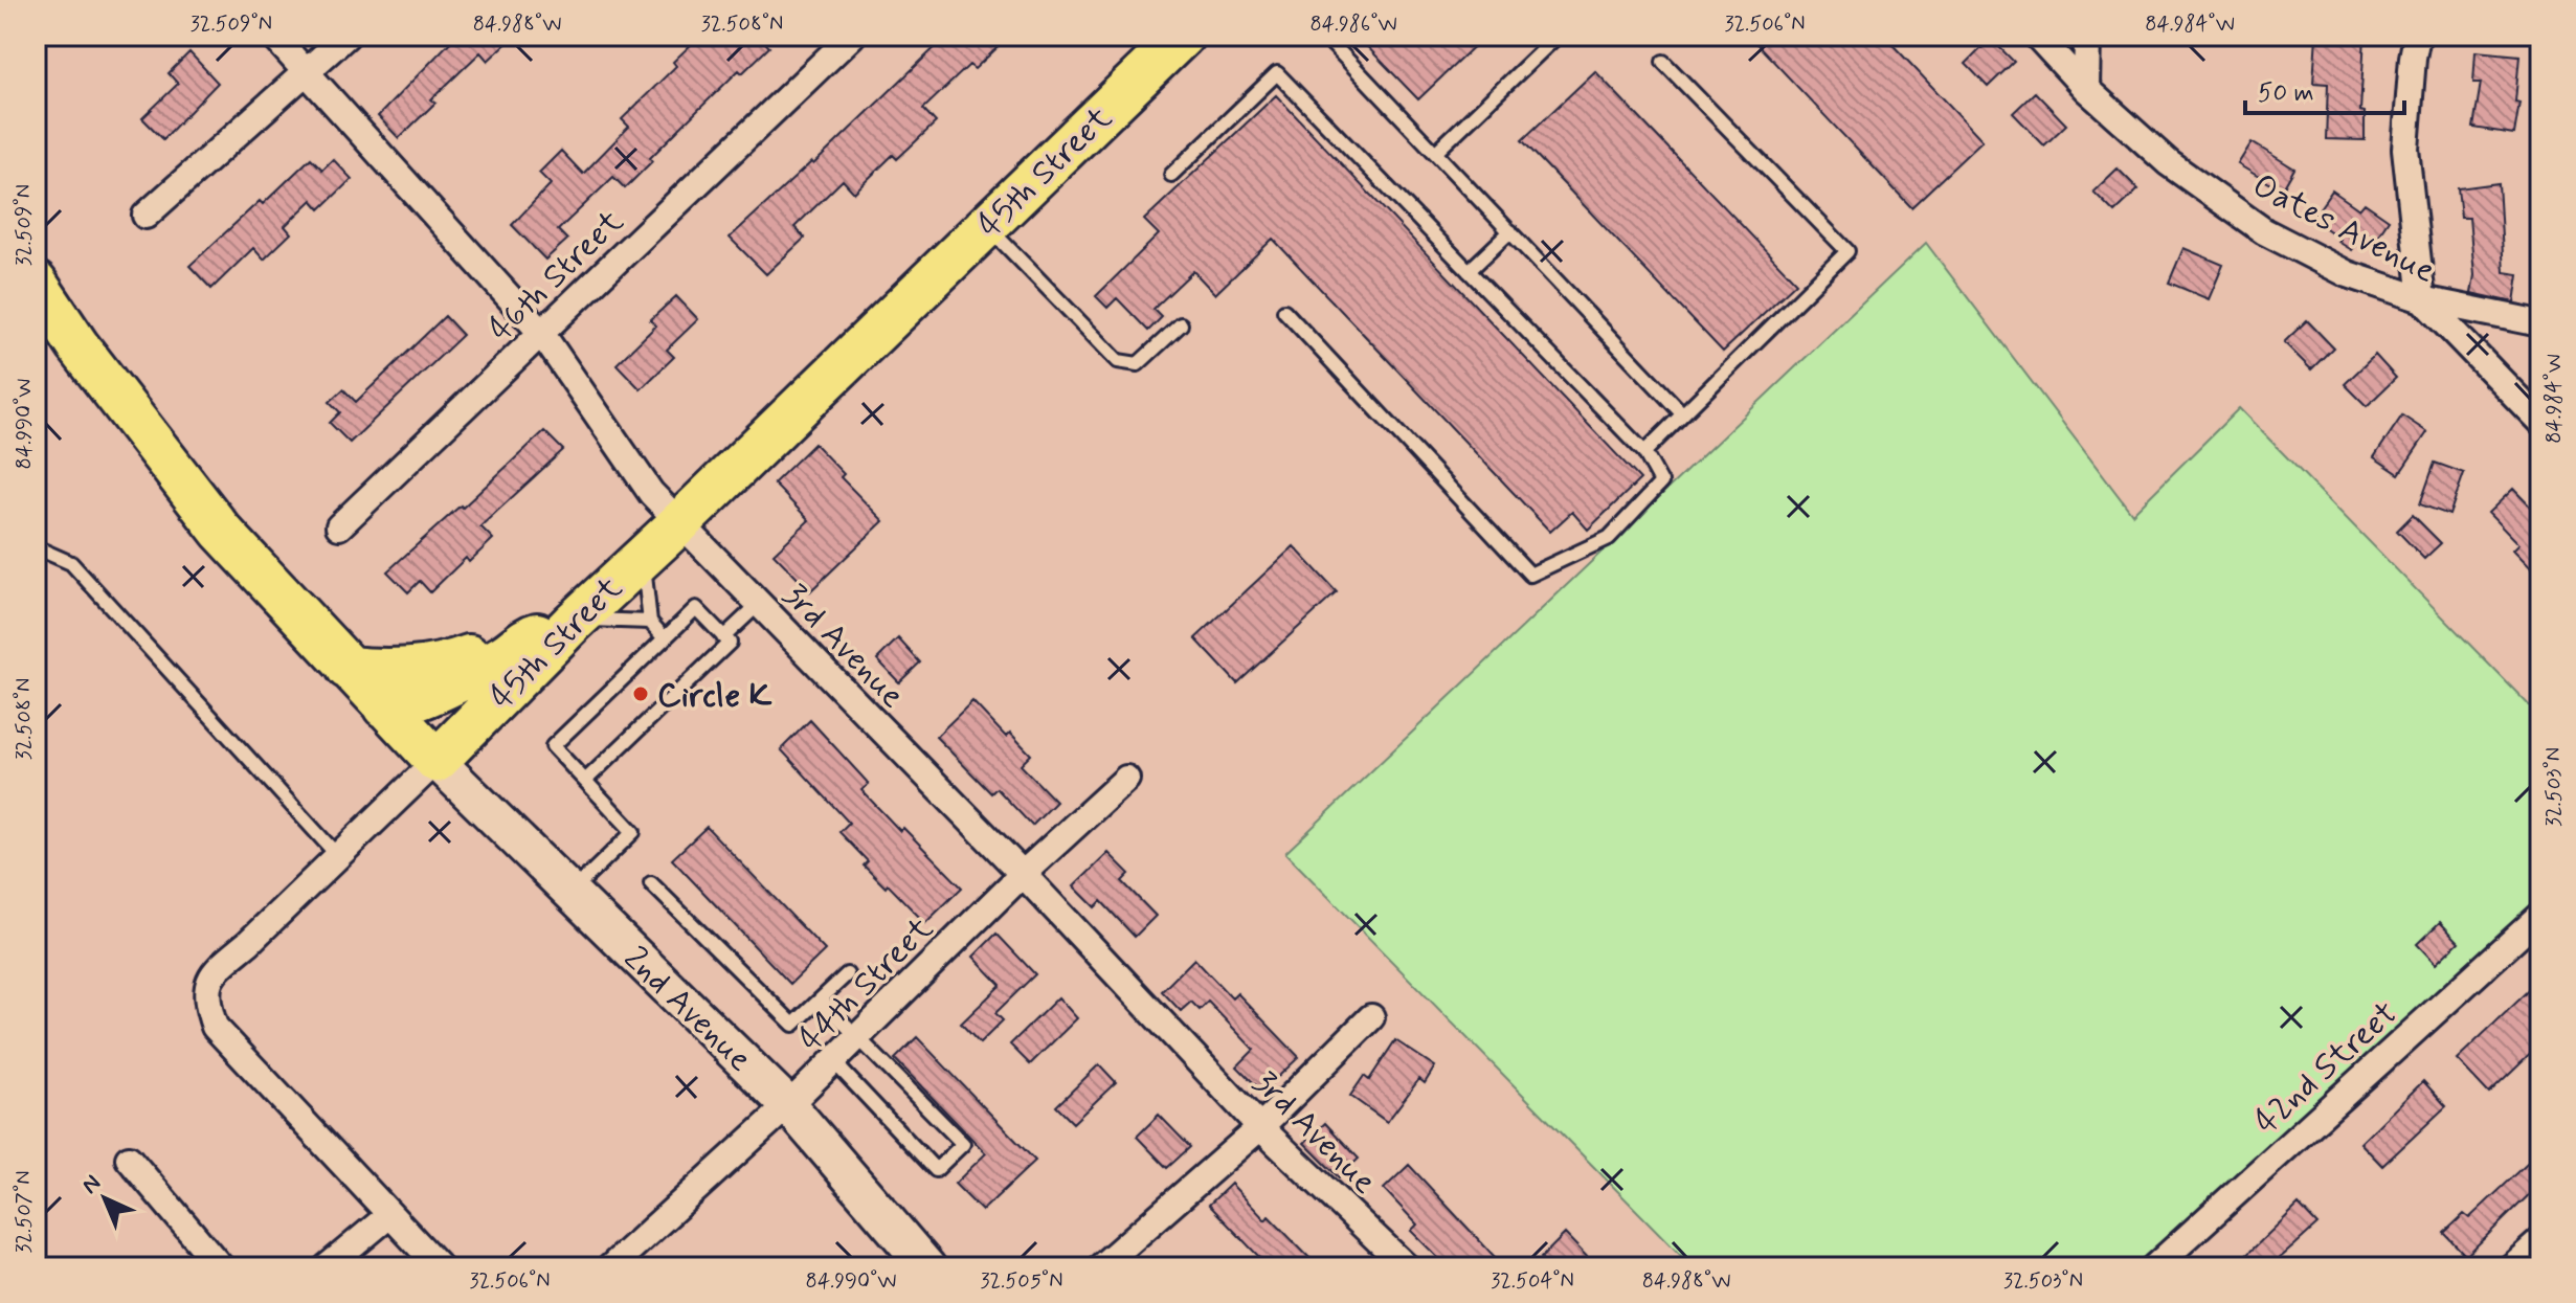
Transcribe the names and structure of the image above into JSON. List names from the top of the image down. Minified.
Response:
{"streets":{"main road":["45th Street","2nd Avenue"],"street":["Oates Avenue","46th Street","3rd Avenue","44th Street","42nd Street"]},"crossings":[["45th Street","3rd Avenue"],["45th Street","2nd Avenue"],["46th Street","3rd Avenue"],["3rd Avenue","44th Street"],["44th Street","2nd Avenue"]],"places":["Circle K"],"scale_bar":"50 m","north":"top left","coordinates":["32.509°N","84.988°W","32.508°N","84.986°W","32.506°N","84.984°W","84.990°W","32.503°N","32.507°N","32.505°N","32.504°N"]}
